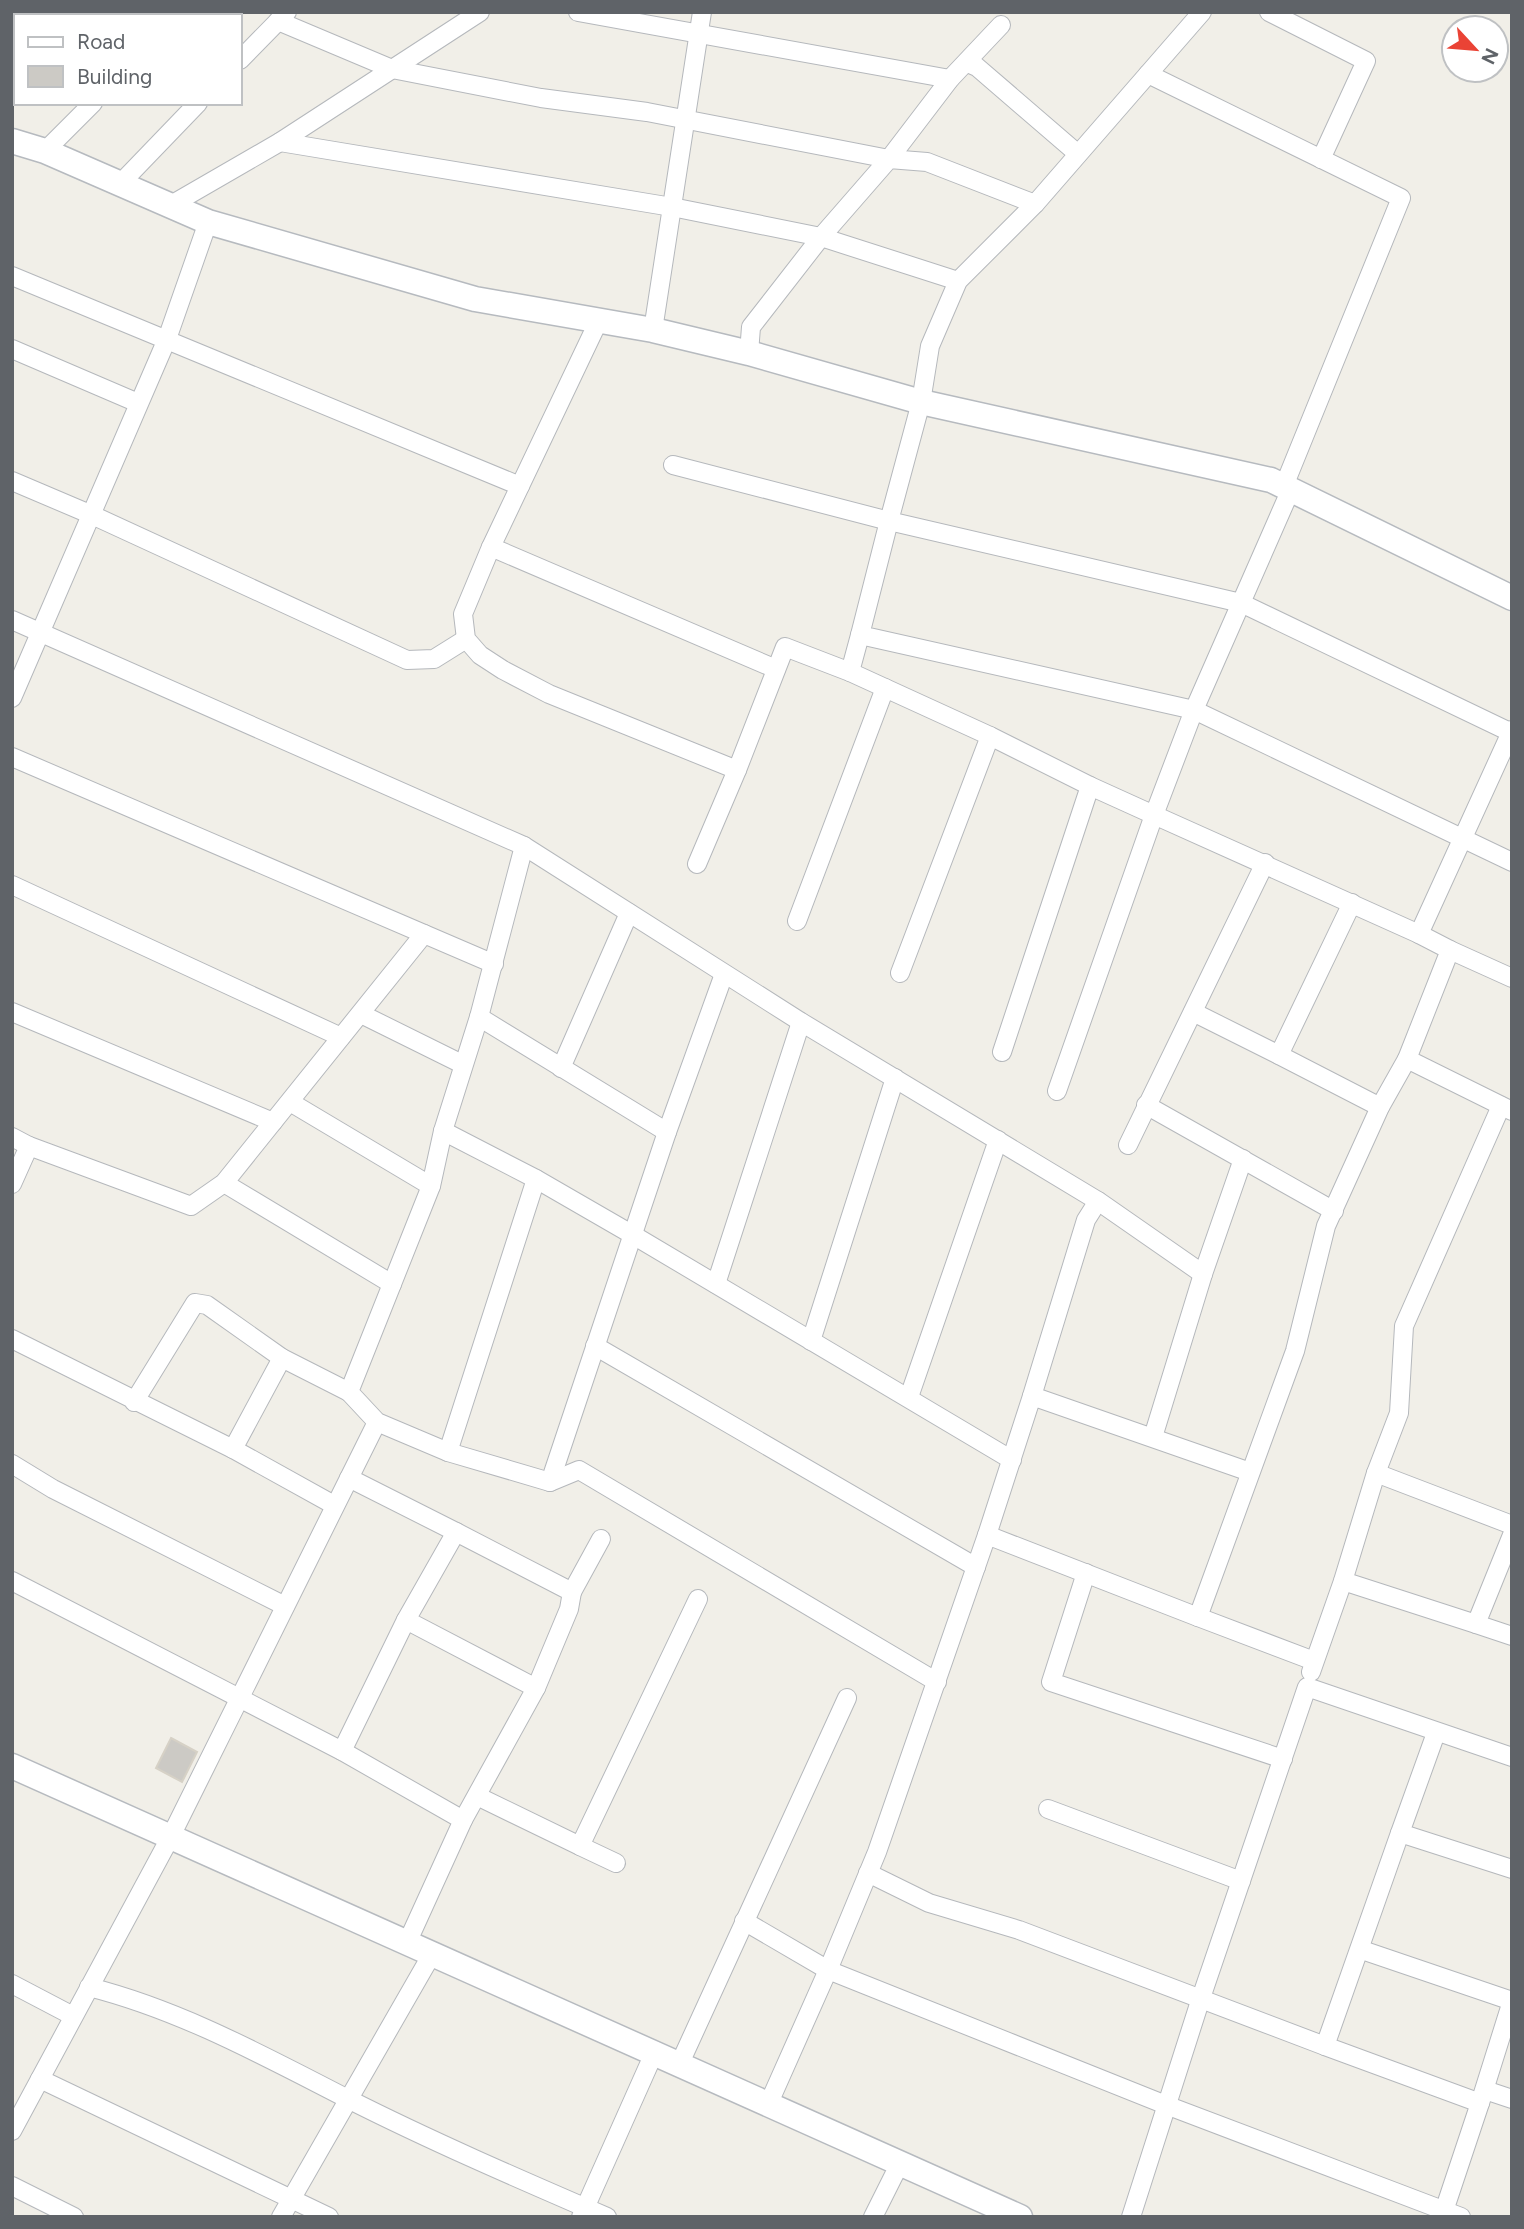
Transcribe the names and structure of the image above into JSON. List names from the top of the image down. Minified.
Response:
{"legend":["Road","Building"],"north":"bottom right"}
